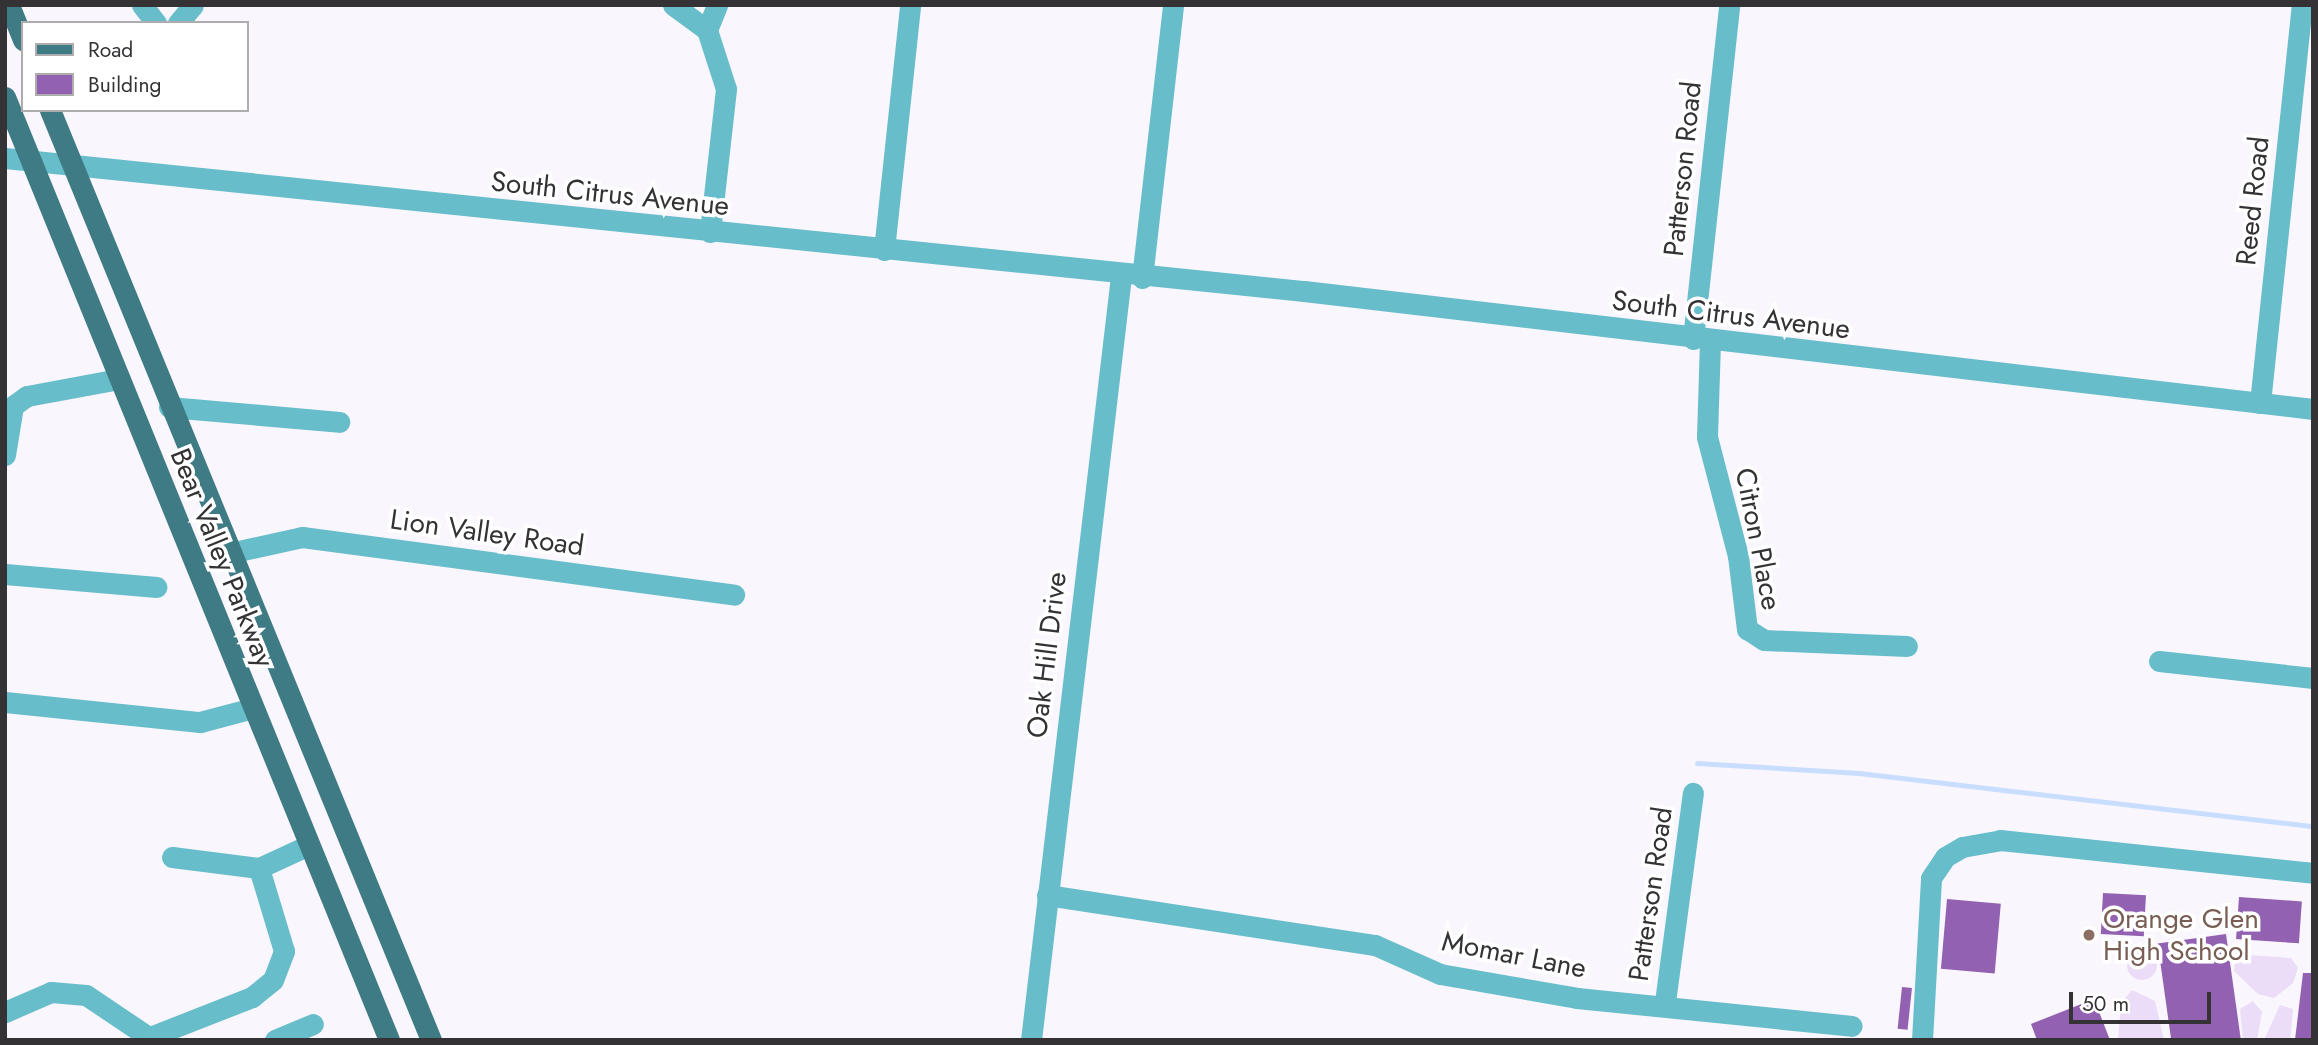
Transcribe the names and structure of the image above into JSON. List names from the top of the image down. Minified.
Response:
{"streets":{"main road":["Bear Valley Parkway"],"street":["Patterson Road","South Citrus Avenue","Reed Road","Lion Valley Road","Citron Place","Oak Hill Drive","Momar Lane"]},"crossings":[["Patterson Road","South Citrus Avenue"],["Patterson Road","Citron Place"],["Patterson Road","Momar Lane"],["South Citrus Avenue","Reed Road"],["South Citrus Avenue","Citron Place"],["South Citrus Avenue","Bear Valley Parkway"],["South Citrus Avenue","Oak Hill Drive"],["Lion Valley Road","Bear Valley Parkway"],["Oak Hill Drive","Momar Lane"]],"places":["Orange Glen High School"],"legend":["Road","Building"],"scale_bar":"50 m"}
